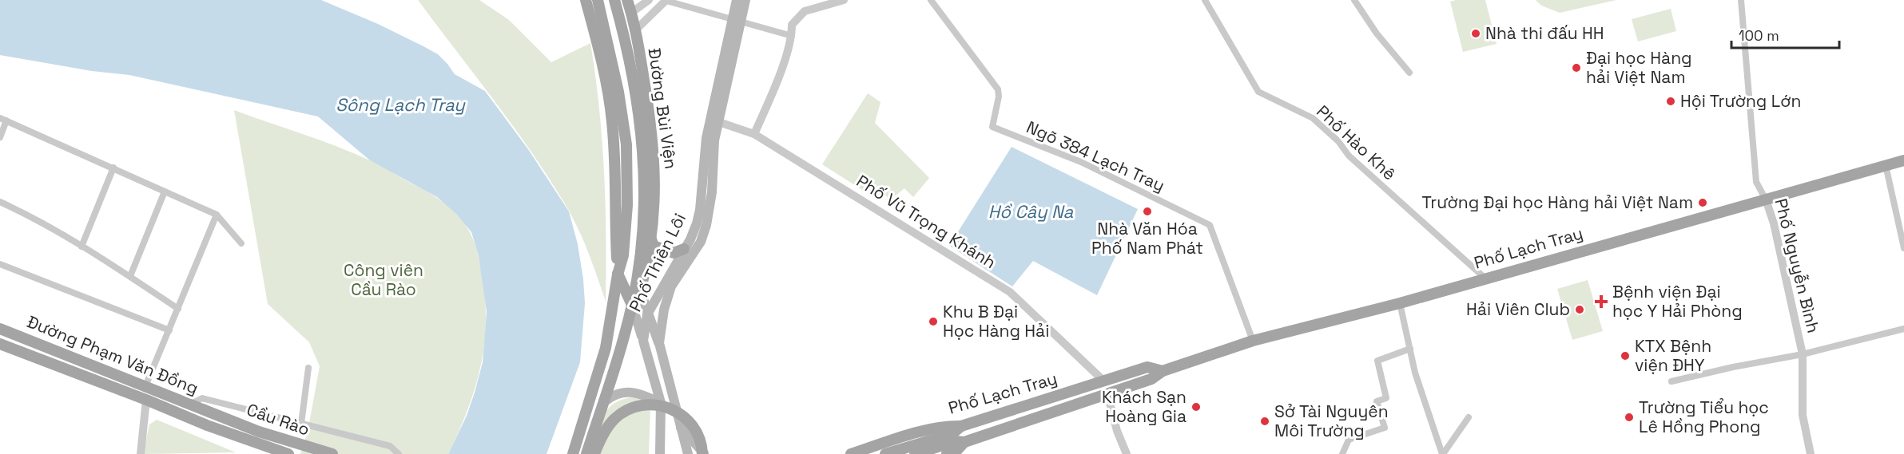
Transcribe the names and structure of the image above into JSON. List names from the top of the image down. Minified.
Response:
{"streets":{"main road":["Đường Bùi Viện","Phố Lạch Tray","Phố Thiên Lôi","Đường Phạm Văn Đồng","Cầu Rào"],"street":["Phố Hào Khê","Ngõ 384 Lạch Tray","Phố Vũ Trọng Khánh","Phố Nguyễn Bình"]},"crossings":[["Phố Hào Khê","Phố Lạch Tray"],["Ngõ 384 Lạch Tray","Phố Lạch Tray"],["Phố Vũ Trọng Khánh","Phố Lạch Tray"],["Phố Vũ Trọng Khánh","Phố Thiên Lôi"],["Phố Lạch Tray","Phố Nguyễn Bình"],["Đường Phạm Văn Đồng","Cầu Rào"]],"water":["Sông Lạch Tray","Hồ Cây Na"],"parks":["Công viên Cầu Rào"],"places":{"other":["Nhà thi đấu HH","Đại học Hàng hải Việt Nam","Hội Trường Lớn","Trường Đại học Hàng hải Việt Nam","Nhà Văn Hóa Phố Nam Phát","Hải Viên Club","Khu B Đại Học Hàng Hải","KTX Bệnh viện ĐHY","Khách Sạn Hoàng Gia","Trường Tiểu học Lê Hồng Phong","Sở Tài Nguyên Môi Trường"],"health":["Bệnh viện Đại học Y Hải Phòng"]},"scale_bar":"100 m"}
